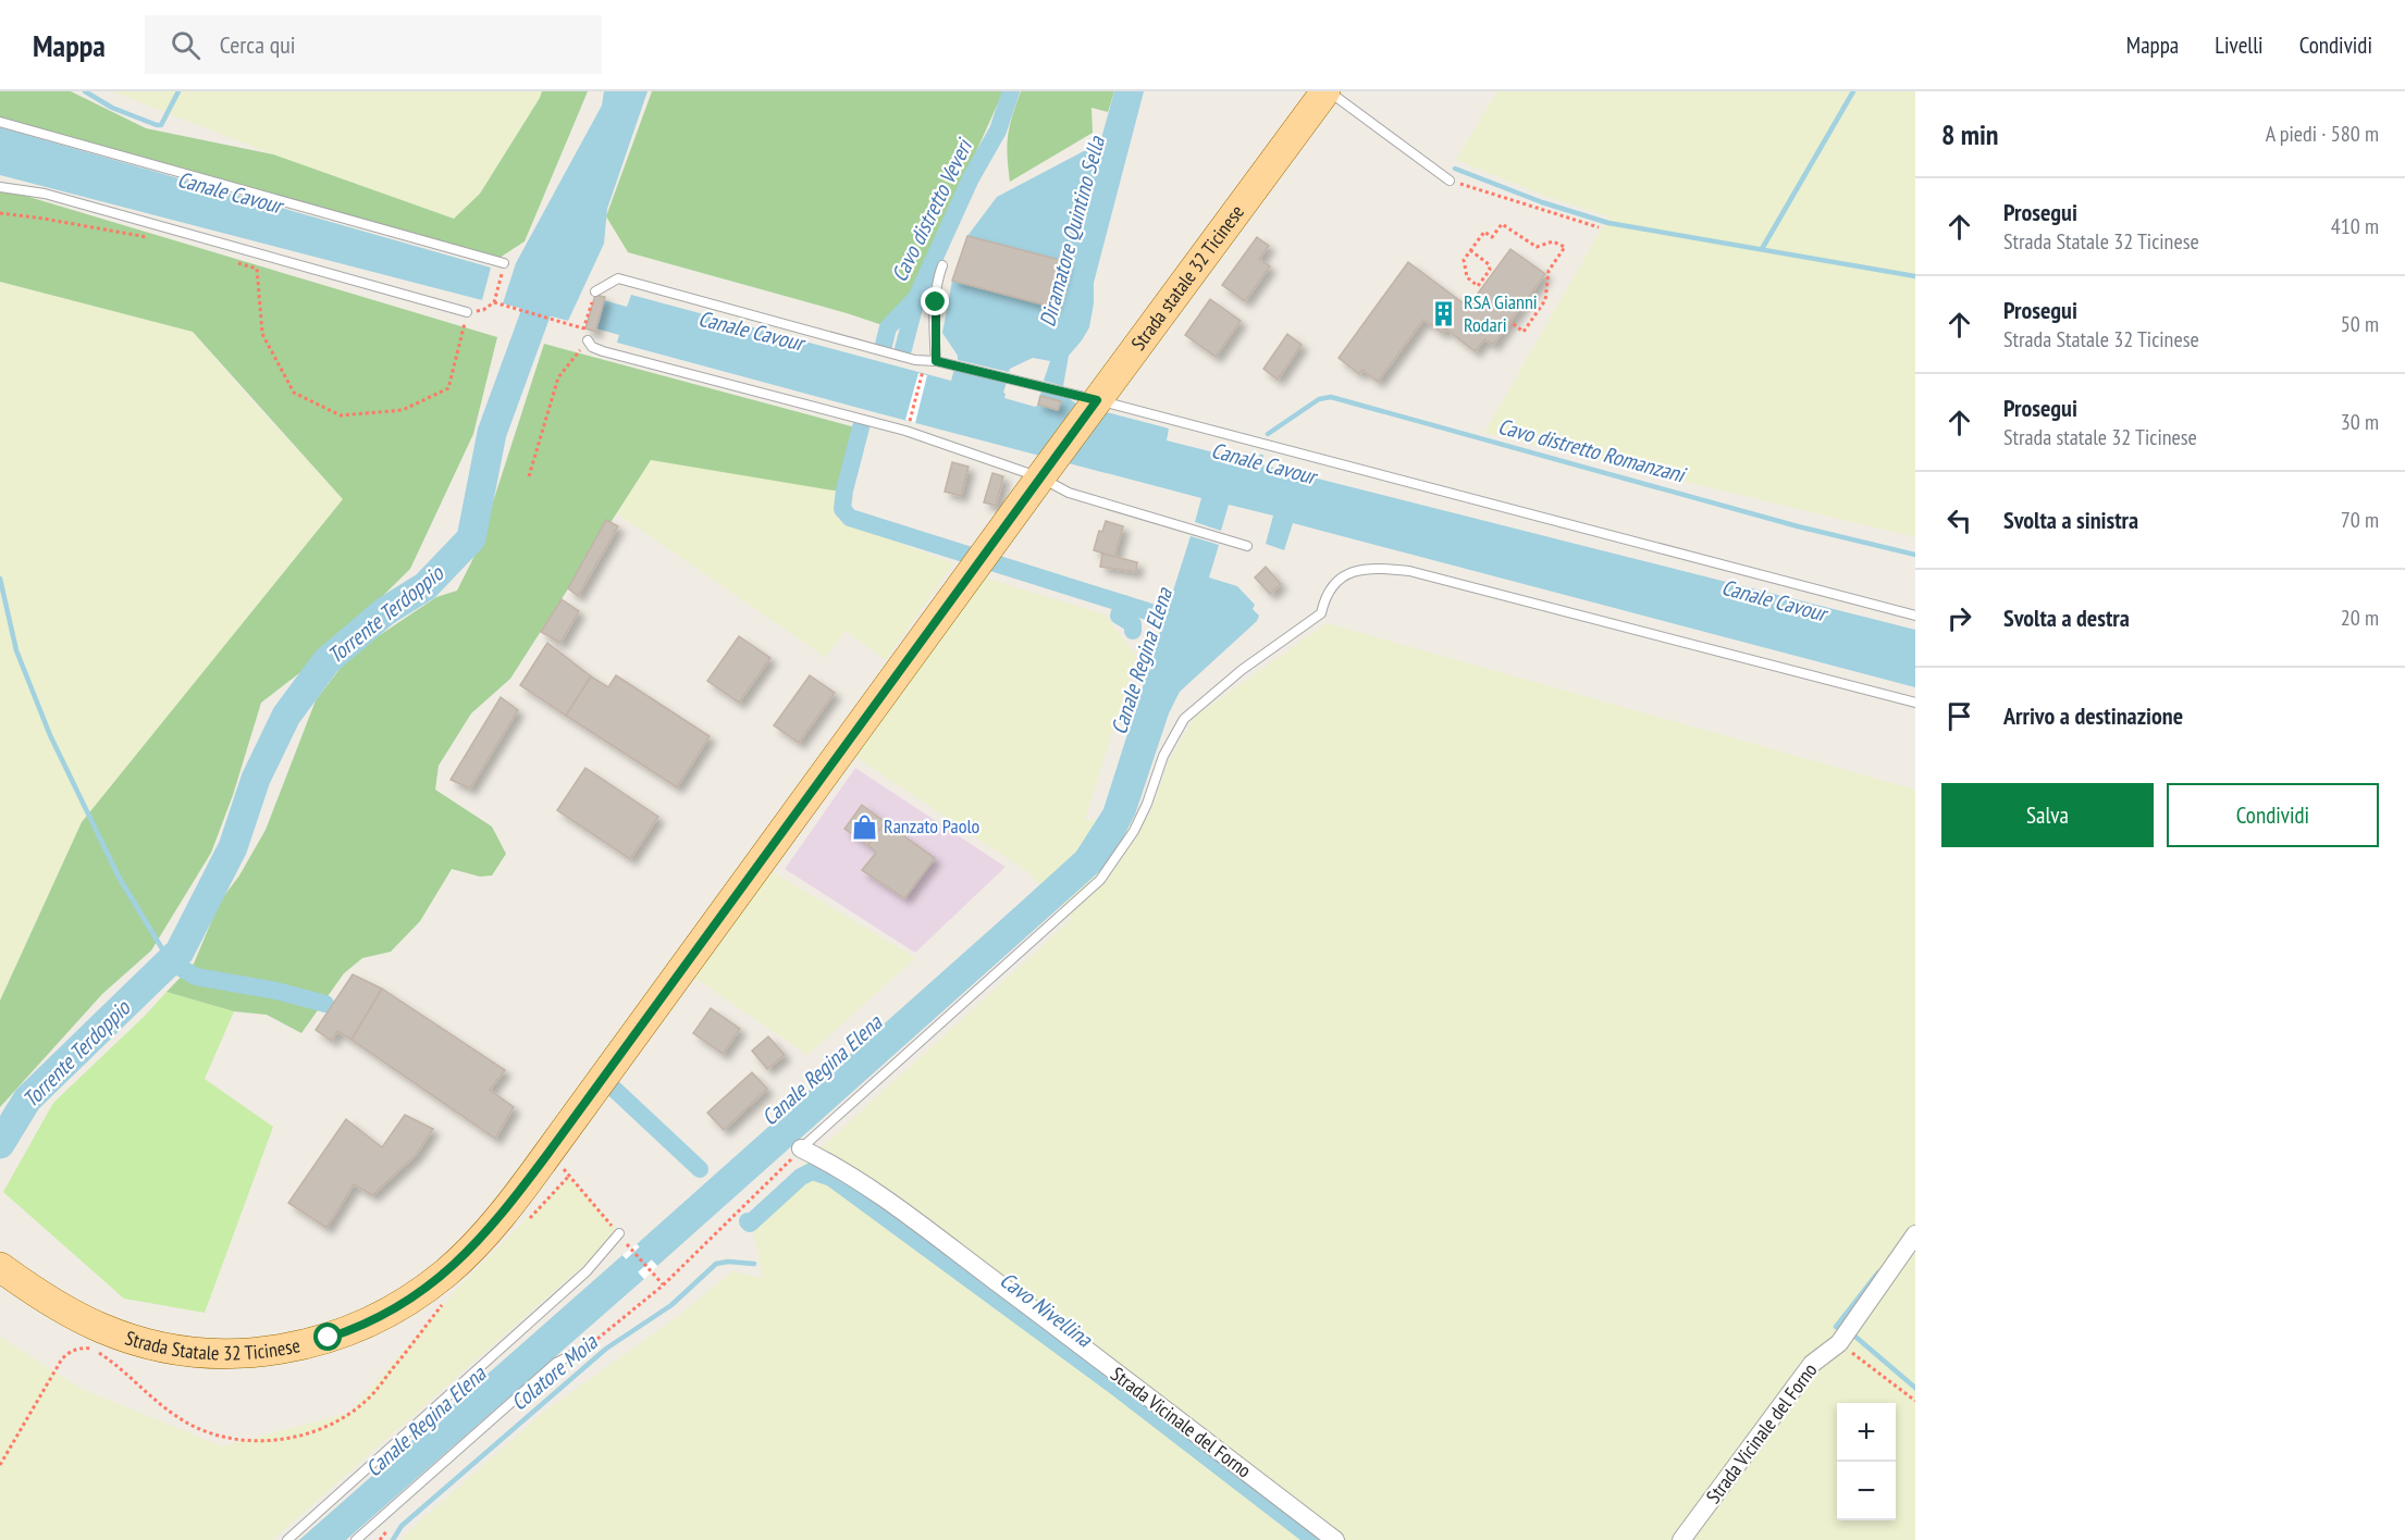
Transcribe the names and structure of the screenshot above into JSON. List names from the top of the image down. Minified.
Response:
{"streets":{"main road":["Strada statale 32 Ticinese","Strada Statale 32 Ticinese"],"street":["Strada Vicinale del Forno"]},"crossings":[["Strada statale 32 Ticinese","Strada Statale 32 Ticinese"]],"water":["Canale Cavour","Cavo distretto Veveri","Diramatore Quintino Sella","Cavo distretto Romanzani","Torrente Terdoppio","Canale Regina Elena","Cavo Nivellina","Colatore Moia"],"places":{"building":["RSA Gianni Rodari"],"shop":["Ranzato Paolo"]},"page":{"header":"Mappa","search":"Cerca qui","nav":["Mappa","Livelli","Condividi"],"heading":["8 min","A piedi · 580 m"],"list":[["Prosegui","Strada Statale 32 Ticinese","410 m"],["Prosegui","Strada Statale 32 Ticinese","50 m"],["Prosegui","Strada statale 32 Ticinese","30 m"],["Svolta a sinistra","70 m"],["Svolta a destra","20 m"],"Arrivo a destinazione"],"buttons":["Salva","Condividi"],"map_buttons":["+","−"]}}
